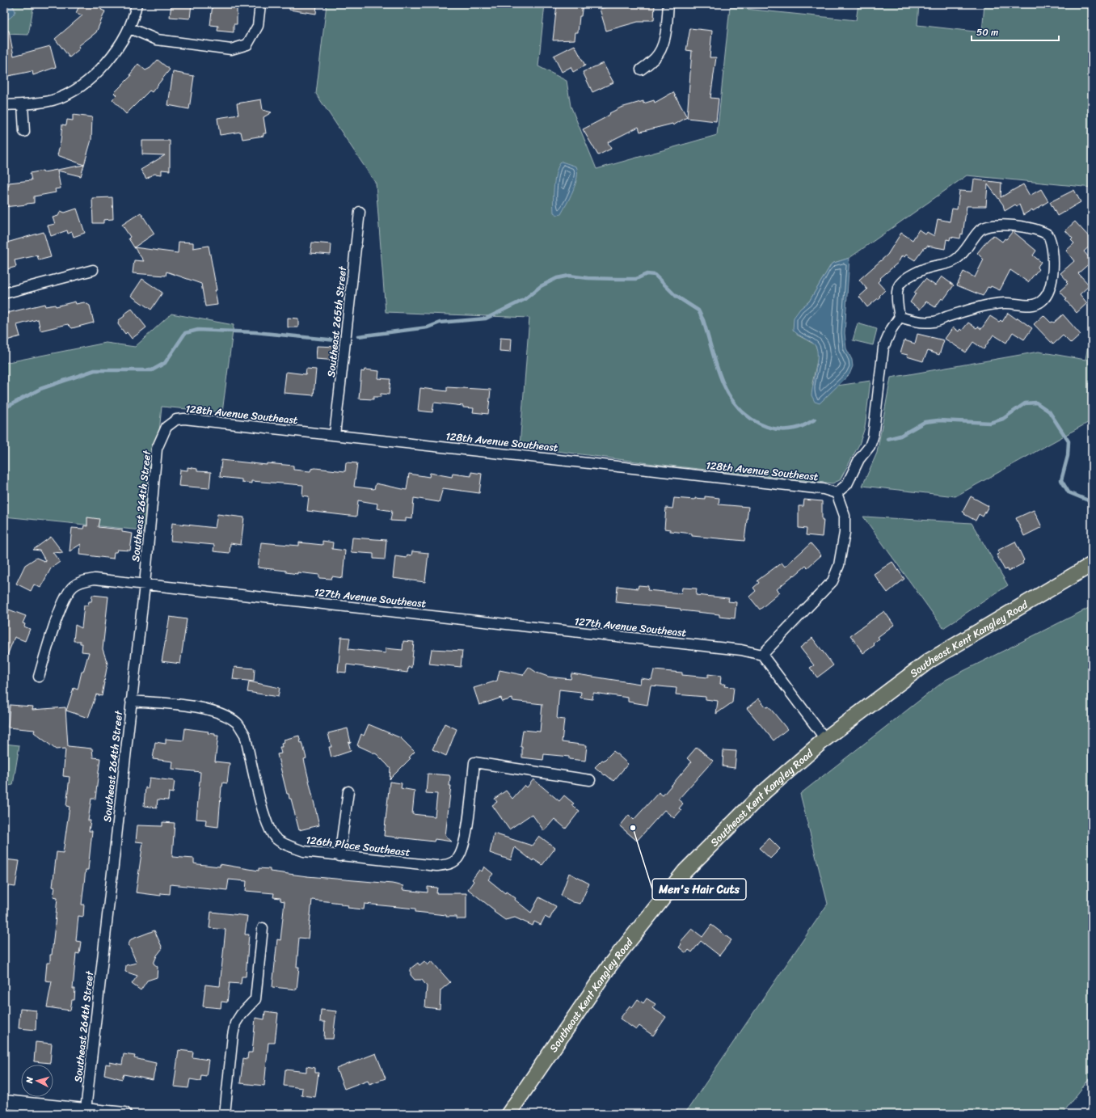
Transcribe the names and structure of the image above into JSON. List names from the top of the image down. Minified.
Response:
{"streets":{"main road":["Southeast Kent Kangley Road"],"street":["Southeast 265th Street","128th Avenue Southeast","Southeast 264th Street","127th Avenue Southeast","126th Place Southeast"]},"crossings":[["Southeast 265th Street","128th Avenue Southeast"],["128th Avenue Southeast","Southeast 264th Street"],["Southeast 264th Street","127th Avenue Southeast"],["Southeast 264th Street","126th Place Southeast"]],"places":["Men's Hair Cuts"],"scale_bar":"50 m","north":"left"}
